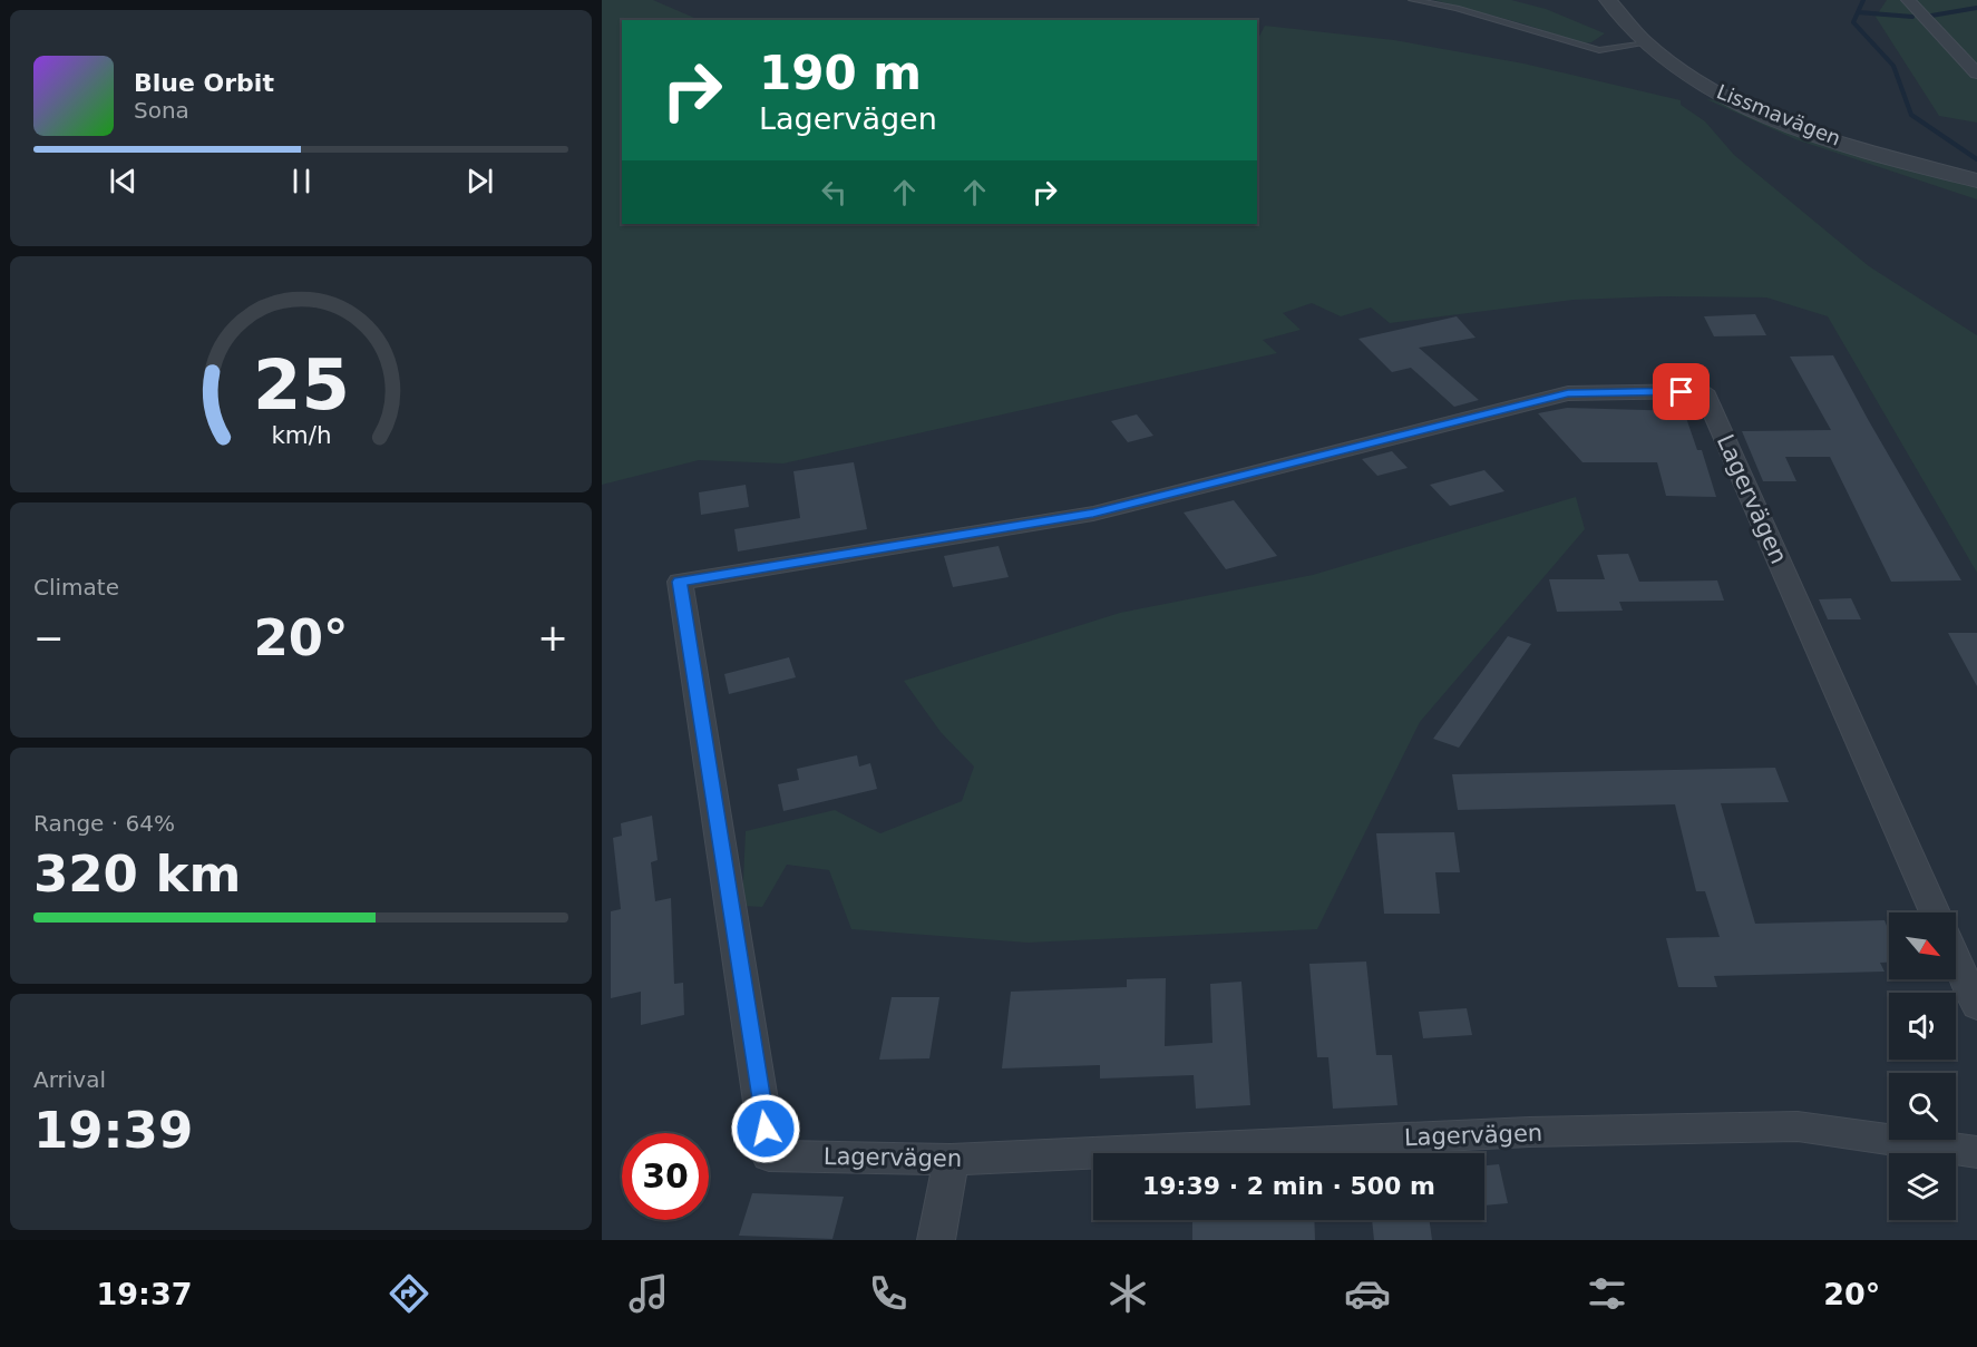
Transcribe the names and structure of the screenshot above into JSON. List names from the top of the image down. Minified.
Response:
{"streets":{"street":["Lissmavägen","Lagervägen"]},"north":"bottom right","page":{"turn":["190 m","Lagervägen"],"song":["Blue Orbit","Sona"],"tile":["Climate",["Range · 64%","320 km"],["Arrival","19:39"]],"heat":["−","20°","+"],"limit":"30","trip":"19:39 · 2 min · 500 m","tabs":["19:37","20°"],"gauge":["25","km/h"]}}
